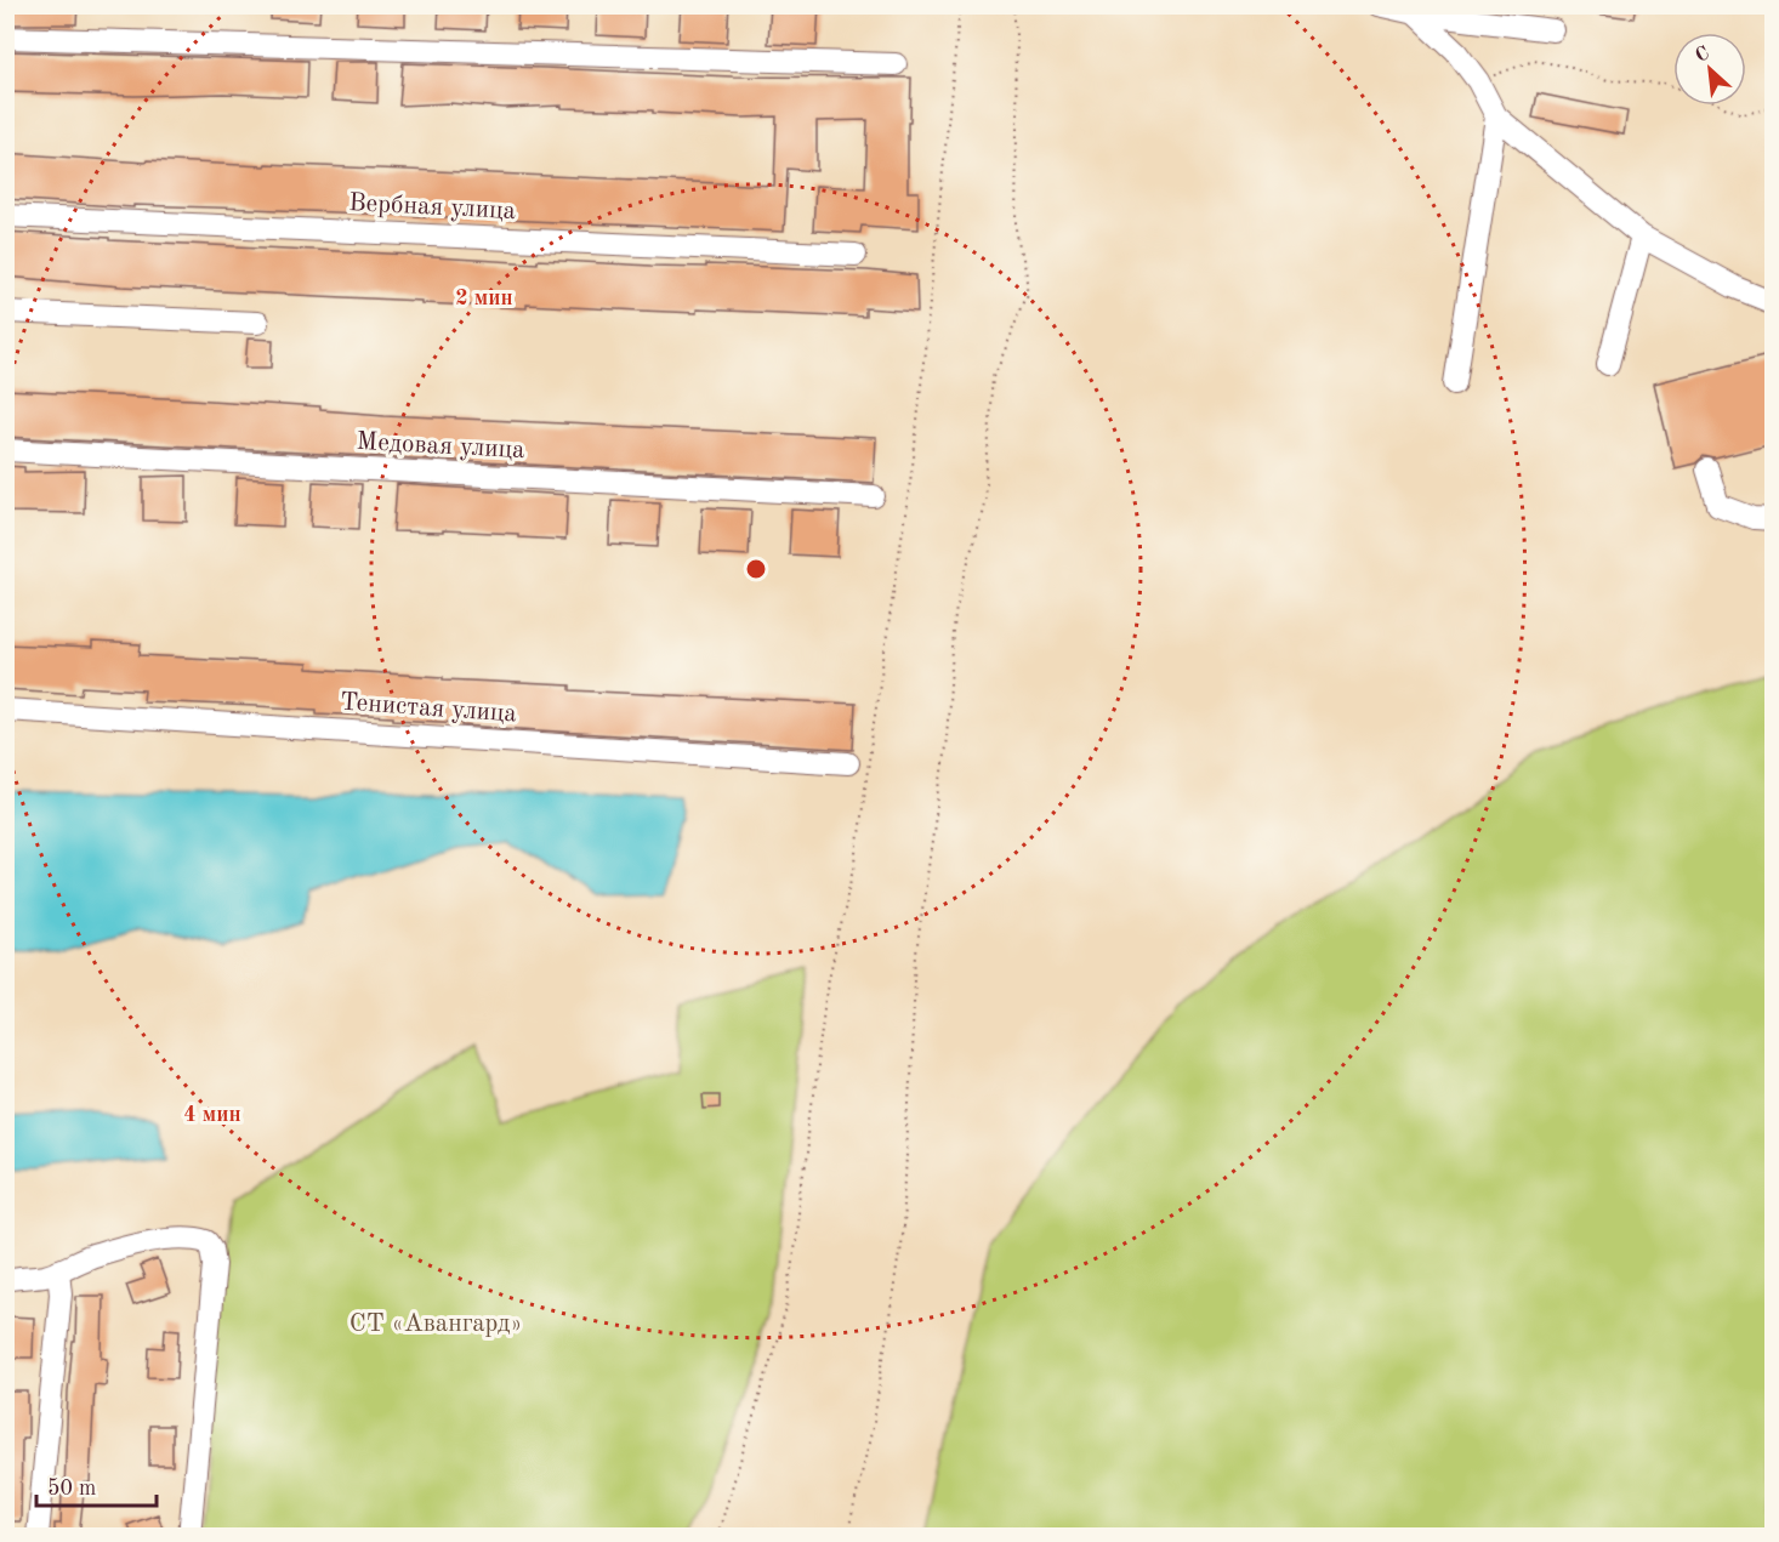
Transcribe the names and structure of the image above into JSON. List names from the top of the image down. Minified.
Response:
{"streets":{"street":["Вербная улица","Медовая улица","Тенистая улица"]},"parks":["СТ «Авангард»"],"scale_bar":"50 m","north":"top left","rings":["2 мин","4 мин"]}
